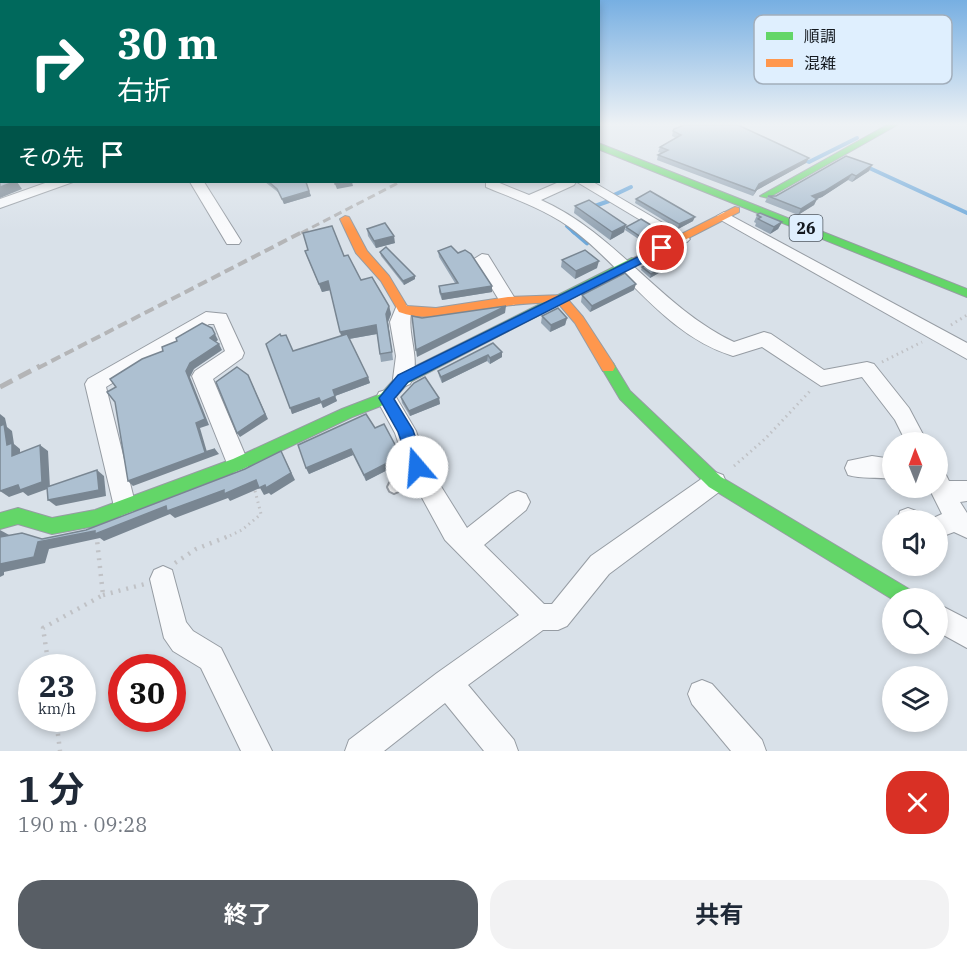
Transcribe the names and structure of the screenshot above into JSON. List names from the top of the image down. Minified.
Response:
{"streets":{"street":["26"]},"legend":["順調","混雑"],"north":"top","page":{"turn":["30 m","右折"],"then":"その先","speed":"23 km/h","limit":"30","heading":["1 分","190 m · 09:28"],"buttons":["終了","共有"]}}
